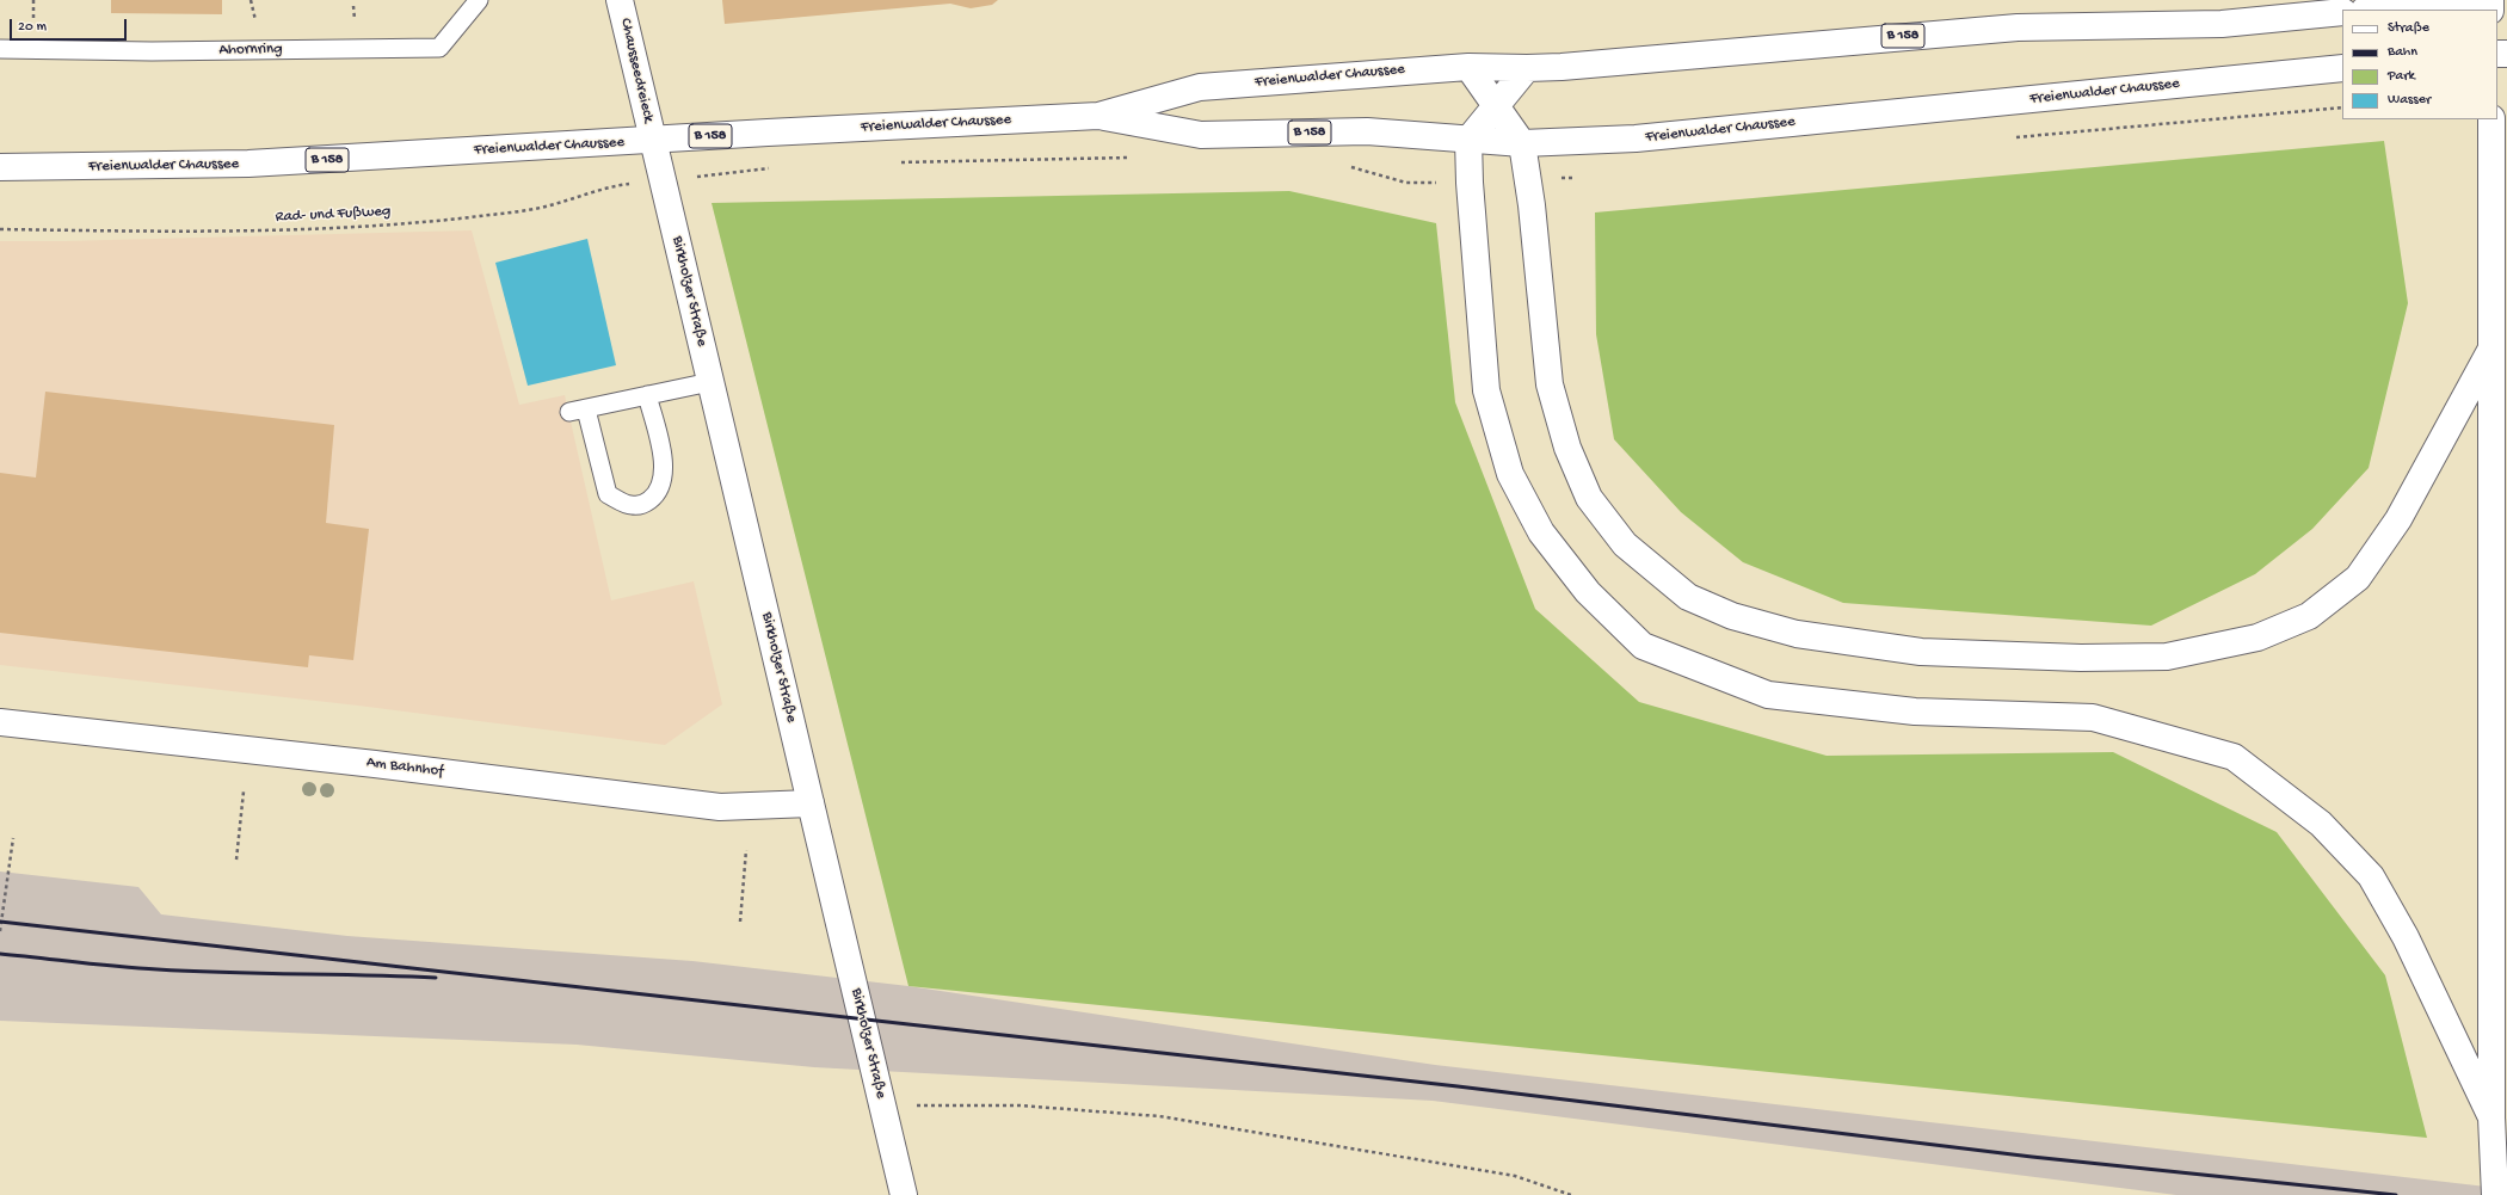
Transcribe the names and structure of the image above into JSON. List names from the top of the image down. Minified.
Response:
{"streets":{"main road":["B 158","Chausseedreieck","Freienwalder Chaussee","Birkholzer Straße","Am Bahnhof"],"lane":["Ahornring"],"path":["Rad- und Fußweg"]},"crossings":[["Chausseedreieck","Freienwalder Chaussee"],["Chausseedreieck","Birkholzer Straße"],["Freienwalder Chaussee","Birkholzer Straße"],["Rad- und Fußweg","Birkholzer Straße"],["Birkholzer Straße","Am Bahnhof"]],"legend":["Straße","Bahn","Park","Wasser"],"scale_bar":"20 m"}
